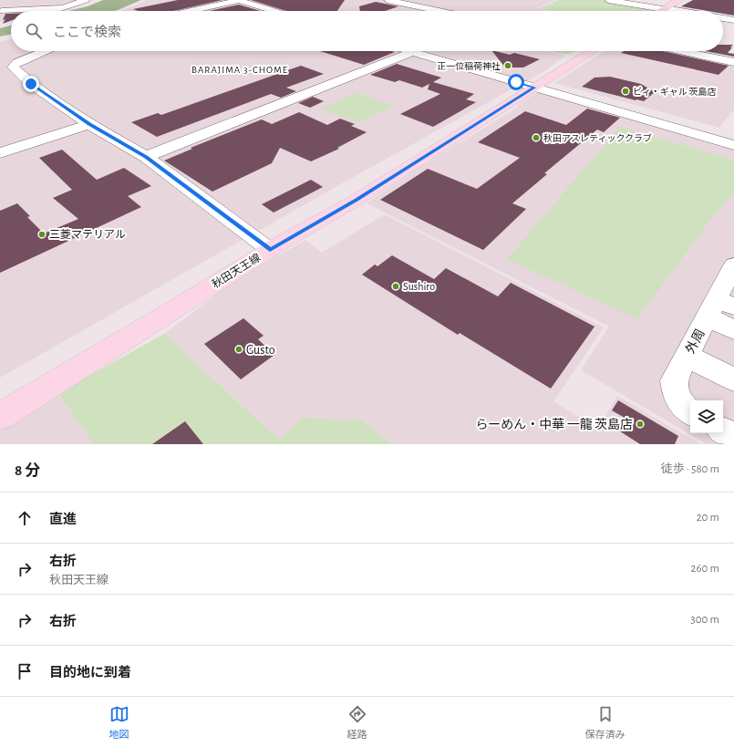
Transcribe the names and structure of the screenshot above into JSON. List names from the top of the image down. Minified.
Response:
{"streets":{"main road":["秋田天王線"],"street":["外周"]},"districts":["BARAJIMA 3-CHOME"],"places":["正一位稲荷神社","ビィ・ギャル 茨島店","秋田アスレティッククラブ","三菱マテリアル","Sushiro","Gusto","らーめん・中華 一龍 茨島店"],"page":{"search":"ここで検索","heading":["8 分","徒歩 · 580 m"],"list":[["直進","20 m"],["右折","秋田天王線","260 m"],["右折","300 m"],"目的地に到着"],"nav":["地図","経路","保存済み"]}}
